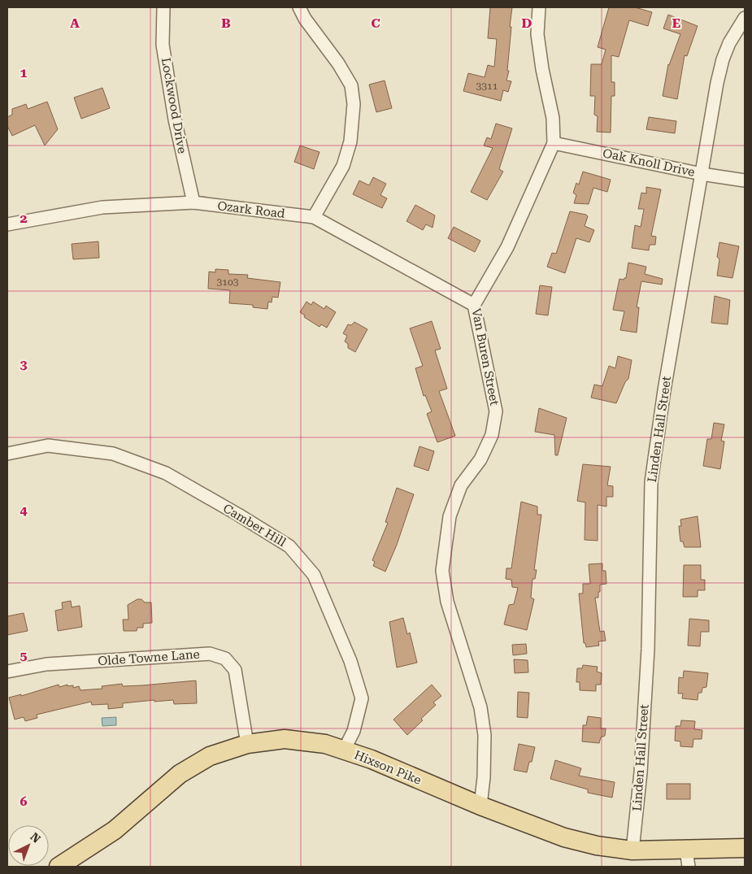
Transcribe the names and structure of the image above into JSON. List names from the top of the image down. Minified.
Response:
{"streets":{"main road":["Hixson Pike"],"street":["Lockwood Drive","Oak Knoll Drive","Ozark Road","Van Buren Street","Linden Hall Street","Camber Hill","Olde Towne Lane"]},"crossings":[["Lockwood Drive","Ozark Road"],["Oak Knoll Drive","Van Buren Street"],["Oak Knoll Drive","Linden Hall Street"],["Ozark Road","Van Buren Street"],["Van Buren Street","Hixson Pike"],["Linden Hall Street","Hixson Pike"],["Camber Hill","Hixson Pike"],["Olde Towne Lane","Hixson Pike"]],"house_numbers":["3311","3103"],"north":"top right","grid":{"columns":["A","B","C","D","E"],"rows":["1","2","3","4","5","6"]}}
